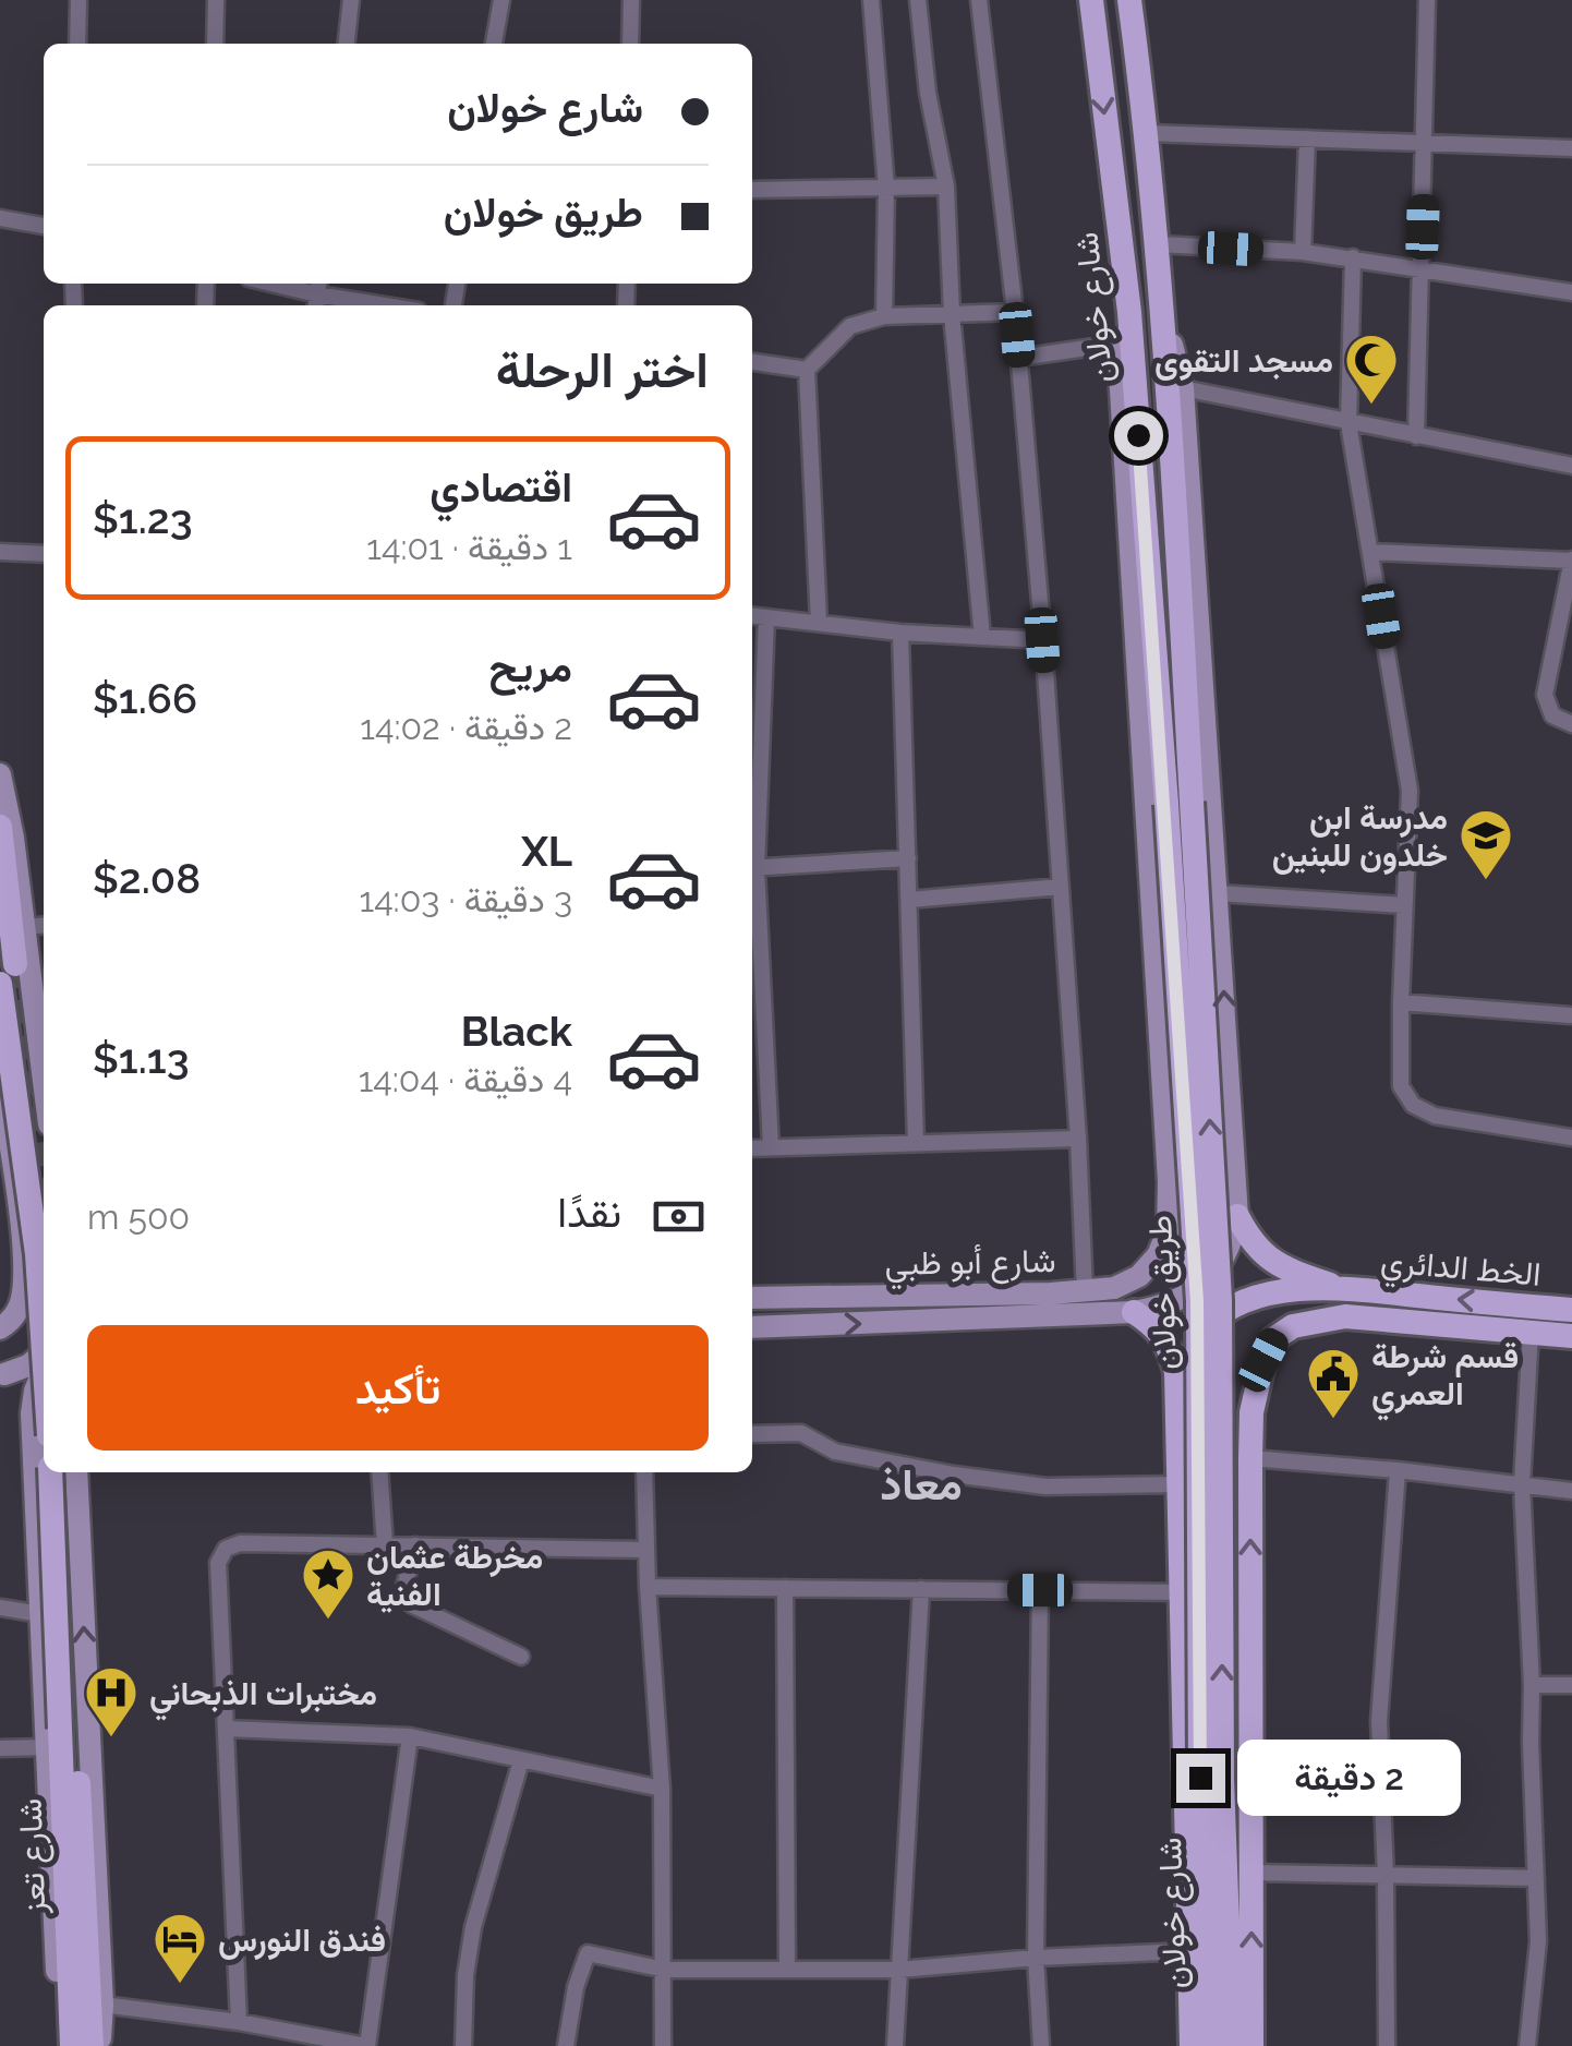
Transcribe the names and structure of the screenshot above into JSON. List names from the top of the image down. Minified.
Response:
{"streets":{"main road":["شارع خولان","شارع أبو ظبي","الخط الدائري","طريق خولان","شارع تعز"]},"crossings":[["شارع خولان","طريق خولان"],["شارع أبو ظبي","طريق خولان"]],"one_way":["الخط الدائري"],"districts":["معاذ"],"places":{"mosque":["مسجد التقوى"],"school or university":["مدرسة ابن خلدون للبنين"],"public building":["قسم شرطة العمري"],"place":["مخرطة عثمان الفنية"],"hospital":["مختبرات الذبحاني"],"hotel":["فندق النورس"]},"page":{"banner":["شارع خولان","طريق خولان"],"heading":"اختر الرحلة","list":[{"name":"اقتصادي","note":"1 دقيقة · 14:01","value":"$1.23"},{"name":"مريح","note":"2 دقيقة · 14:02","value":"$1.66"},{"name":"XL","note":"3 دقيقة · 14:03","value":"$2.08"},{"name":"Black","note":"4 دقيقة · 14:04","value":"$1.13"}],"pay":["نقدًا","500 m"],"buttons":"تأكيد","bubble":"2 دقيقة"}}
